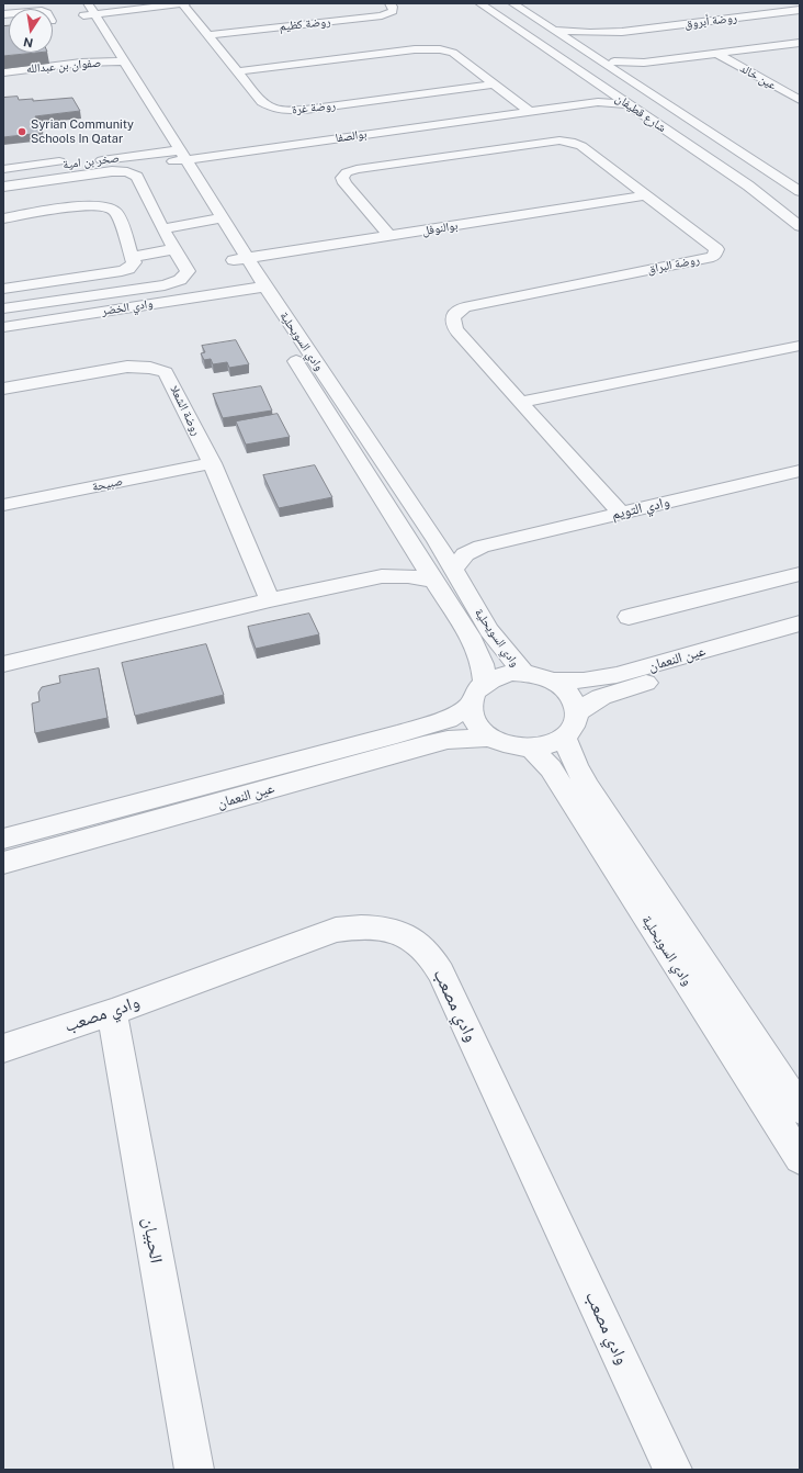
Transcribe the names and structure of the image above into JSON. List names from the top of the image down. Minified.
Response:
{"streets":{"street":["روضة أبروق","روضة كظيم","صفوان بن عبدالله","عين خالد","روضة غرة","شارع قطيفان","بوالصفا","صخر بن امية","بوالنوفل","روضة البراق","وادي الخضر","وادي السويحلية","روضة الشعلا","صبيحة","وادي التويم","عين النعمان","وادي مصعب","الحبيان"]},"crossings":[["روضة أبروق","شارع قطيفان"],["روضة كظيم","روضة غرة"],["صفوان بن عبدالله","وادي السويحلية"],["شارع قطيفان","بوالصفا"],["بوالصفا","صخر بن امية"],["بوالصفا","وادي السويحلية"],["صخر بن امية","وادي السويحلية"],["بوالنوفل","روضة البراق"],["بوالنوفل","وادي السويحلية"],["روضة البراق","وادي التويم"],["وادي الخضر","وادي السويحلية"],["وادي السويحلية","وادي التويم"],["وادي السويحلية","عين النعمان"],["روضة الشعلا","صبيحة"],["وادي مصعب","الحبيان"]],"places":["Syrian Community Schools In Qatar"],"north":"bottom"}
